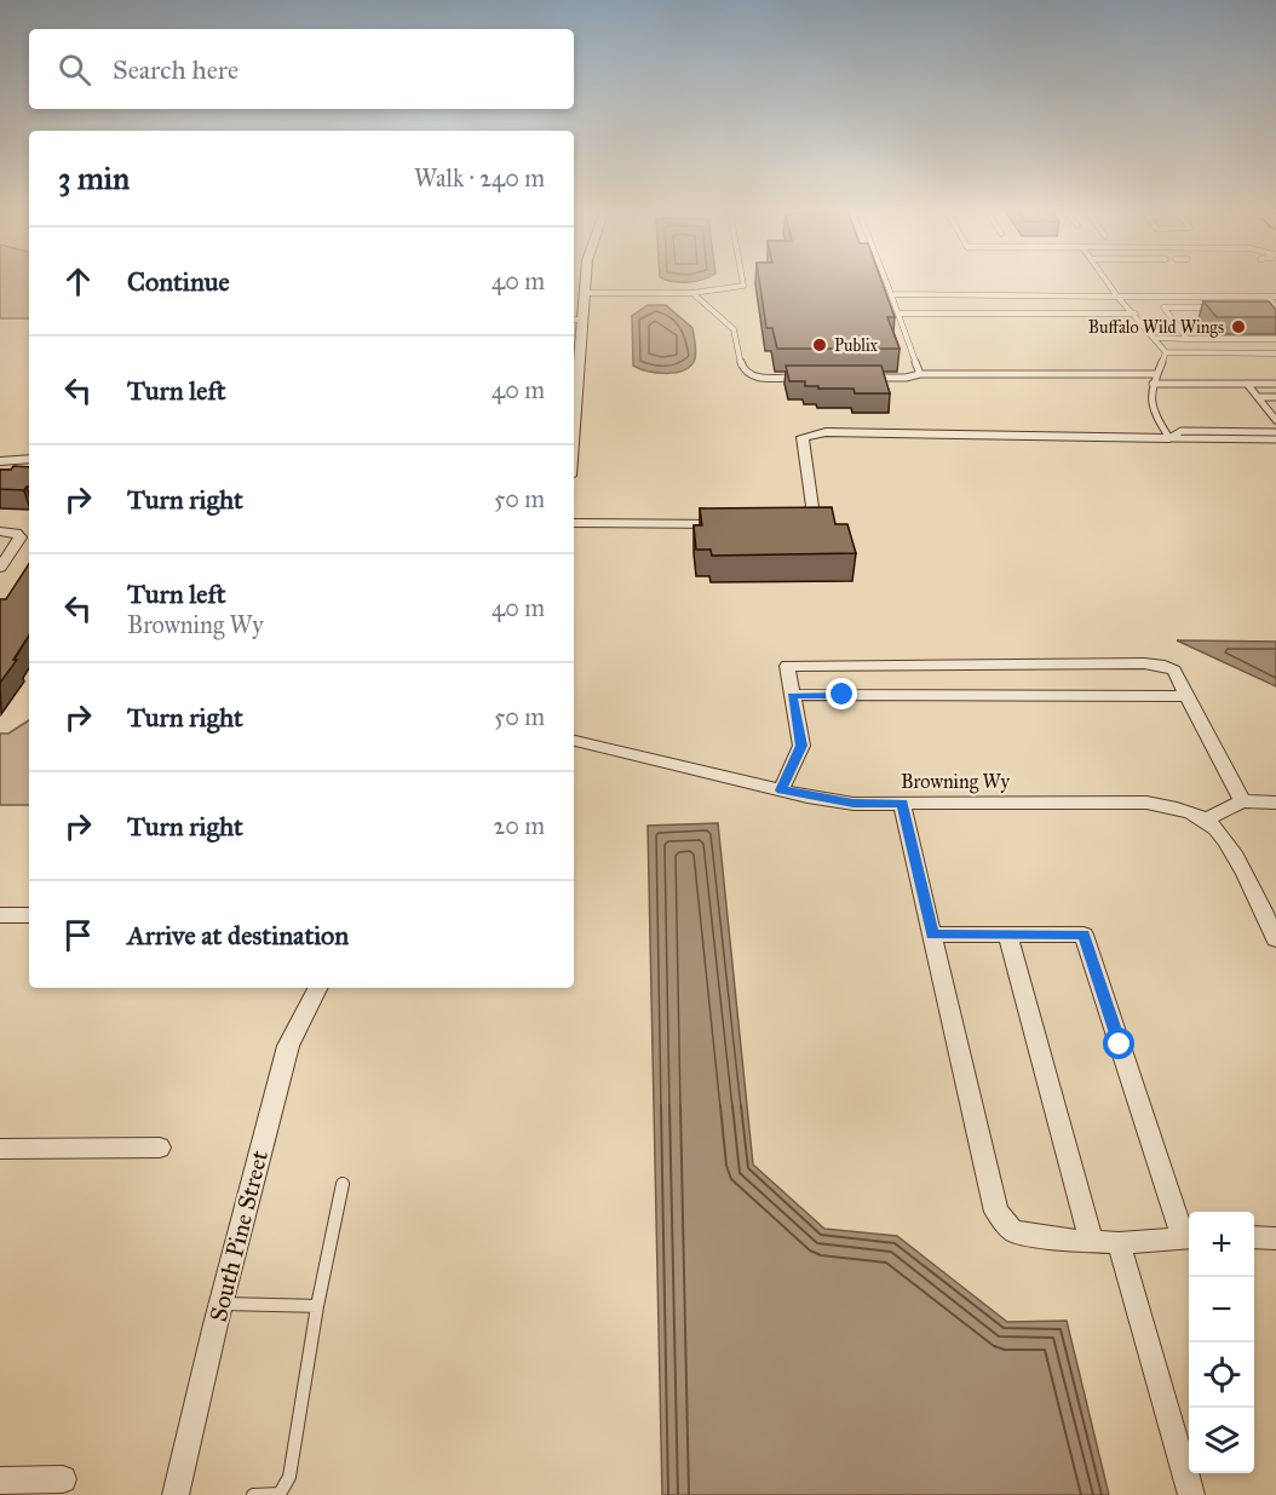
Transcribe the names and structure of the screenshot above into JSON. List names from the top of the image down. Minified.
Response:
{"streets":{"street":["Browning Wy","South Pine Street"]},"places":["Buffalo Wild Wings","Publix"],"page":{"search":"Search here","heading":["3 min","Walk · 240 m"],"list":[["Continue","40 m"],["Turn left","40 m"],["Turn right","50 m"],["Turn left","Browning Wy","40 m"],["Turn right","50 m"],["Turn right","20 m"],"Arrive at destination"],"map_buttons":["+","−"]}}
